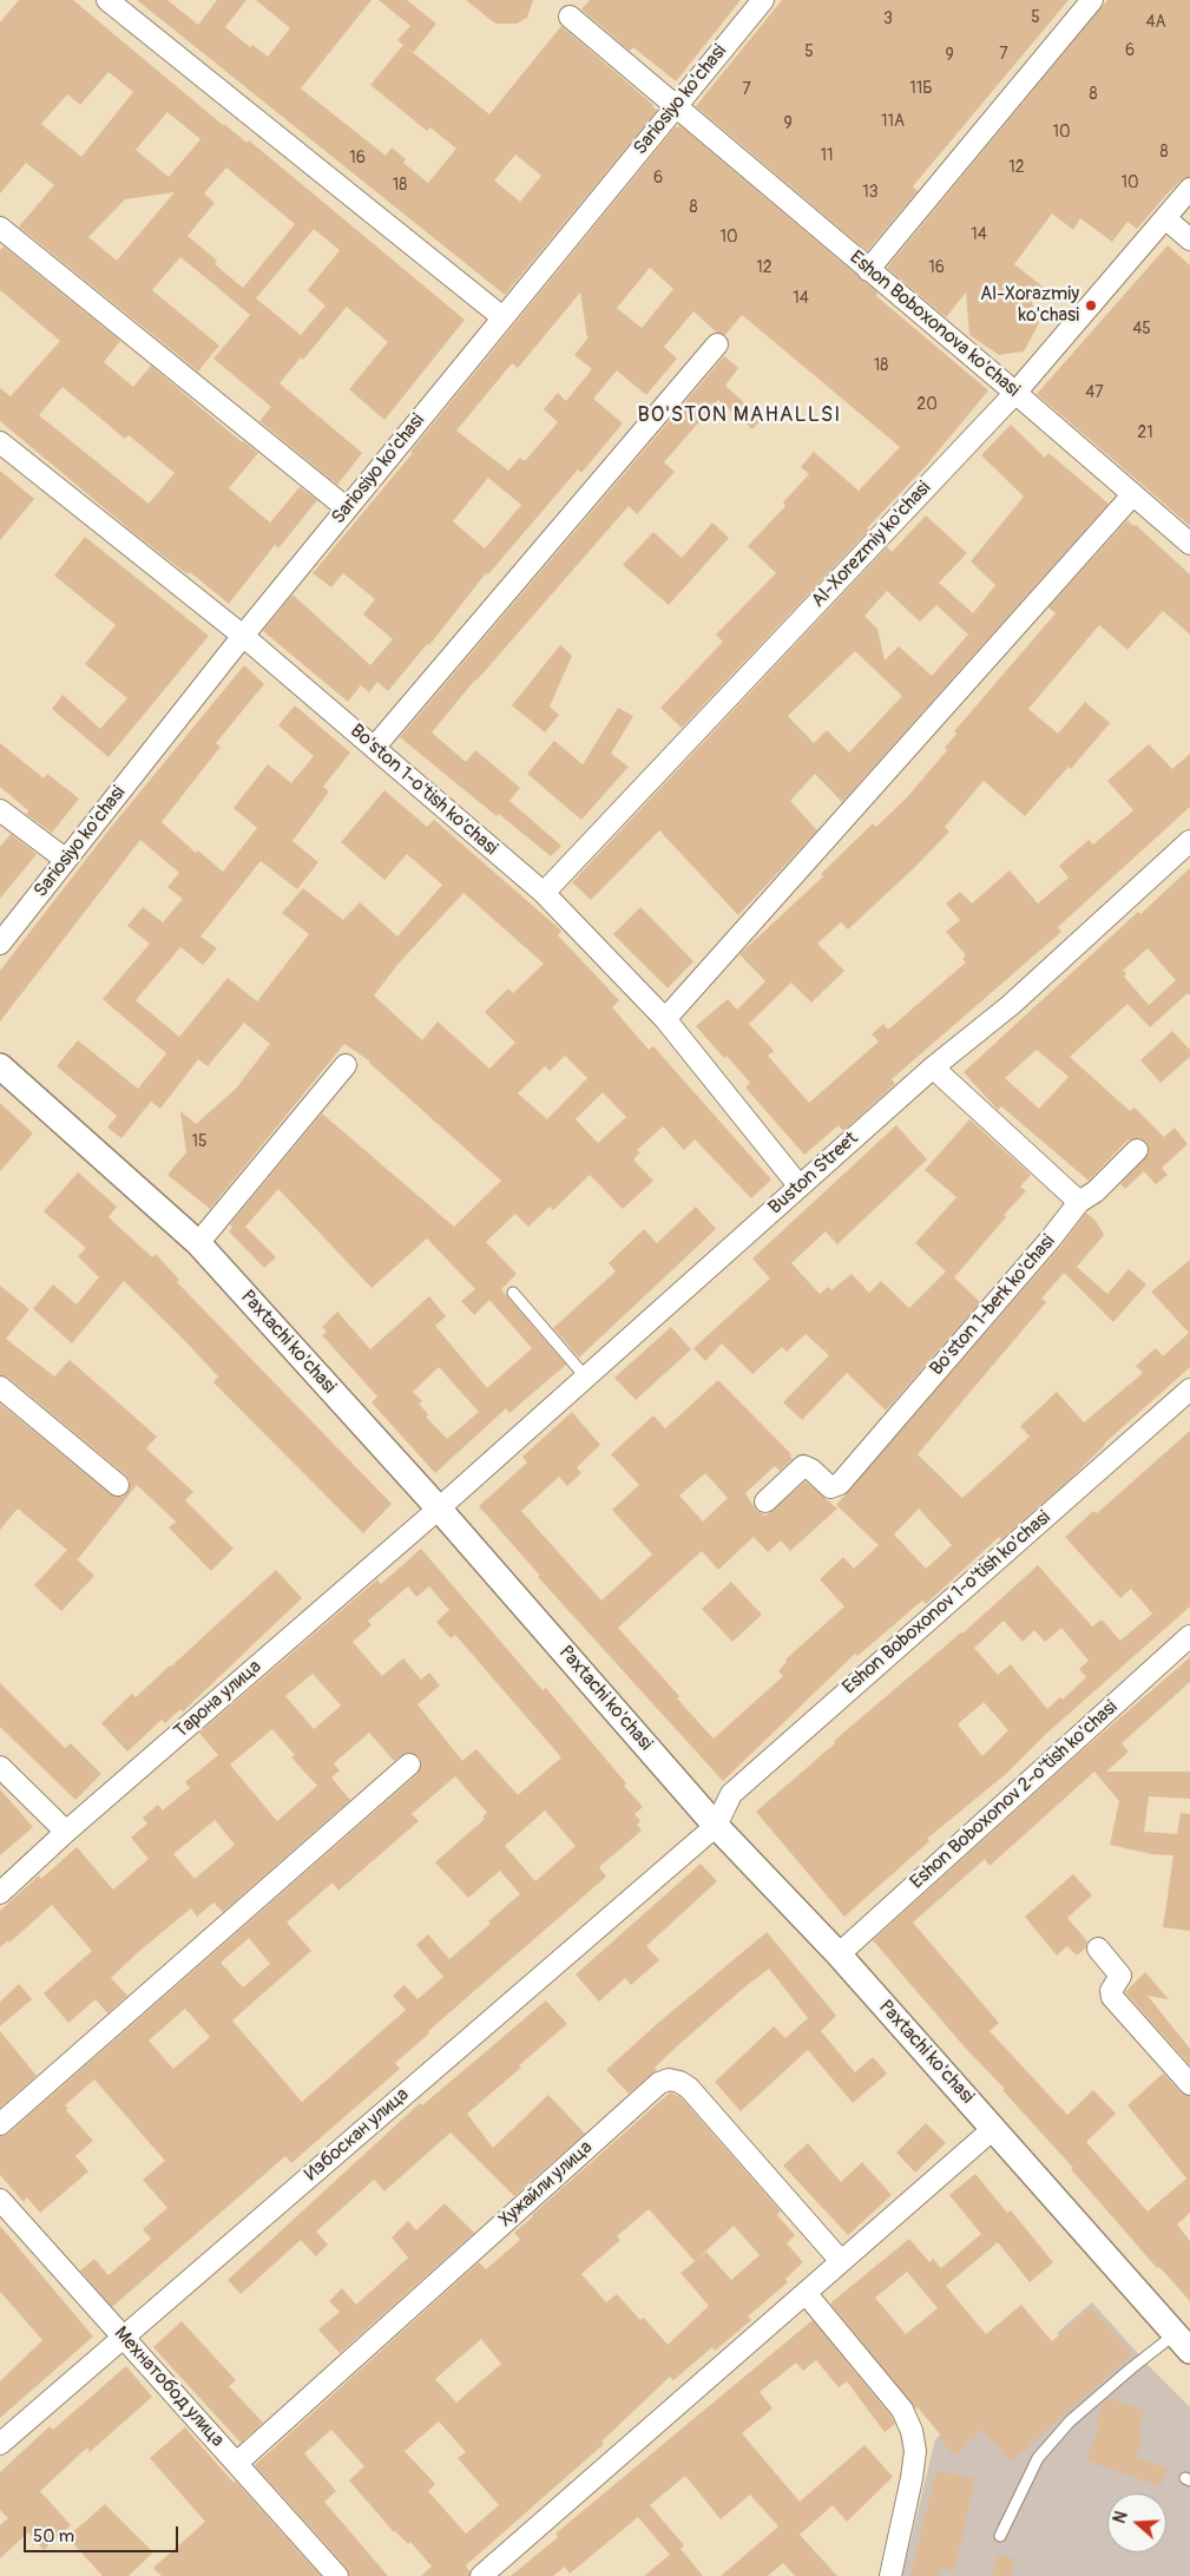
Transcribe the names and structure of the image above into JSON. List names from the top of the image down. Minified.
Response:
{"streets":{"street":["Sariosiyo ko'chasi","Eshon Boboxonova ko'chasi","Al-Xorezmiy ko'chasi","Bo'ston 1-o'tish ko'chasi","Buston Street","Bo'ston 1-berk ko'chasi","Paxtachi ko'chasi","Eshon Boboxonov 1-o'tish ko'chasi","Тарона улица","Eshon Boboxonov 2-o'tish ko'chasi","Избоскан улица","Хужайли улица","Мехнатобод улица"]},"crossings":[["Sariosiyo ko'chasi","Eshon Boboxonova ko'chasi"],["Sariosiyo ko'chasi","Bo'ston 1-o'tish ko'chasi"],["Eshon Boboxonova ko'chasi","Al-Xorezmiy ko'chasi"],["Al-Xorezmiy ko'chasi","Bo'ston 1-o'tish ko'chasi"],["Bo'ston 1-o'tish ko'chasi","Buston Street"],["Buston Street","Paxtachi ko'chasi"],["Buston Street","Тарона улица"],["Paxtachi ko'chasi","Eshon Boboxonov 1-o'tish ko'chasi"],["Paxtachi ko'chasi","Тарона улица"],["Paxtachi ko'chasi","Eshon Boboxonov 2-o'tish ko'chasi"],["Paxtachi ko'chasi","Избоскан улица"],["Eshon Boboxonov 1-o'tish ko'chasi","Избоскан улица"],["Избоскан улица","Мехнатобод улица"],["Хужайли улица","Мехнатобод улица"]],"districts":["BO'STON MAHALLSI"],"places":["Al-Xorazmiy ko'chasi"],"house_numbers":["5","3","4А","6","5","7","9","11Б","7","8","11А","9","10","8","11","16","12","6","10","18","13","8","14","10","12","16","14","45","18","47","20","21","15"],"scale_bar":"50 m","north":"left"}
